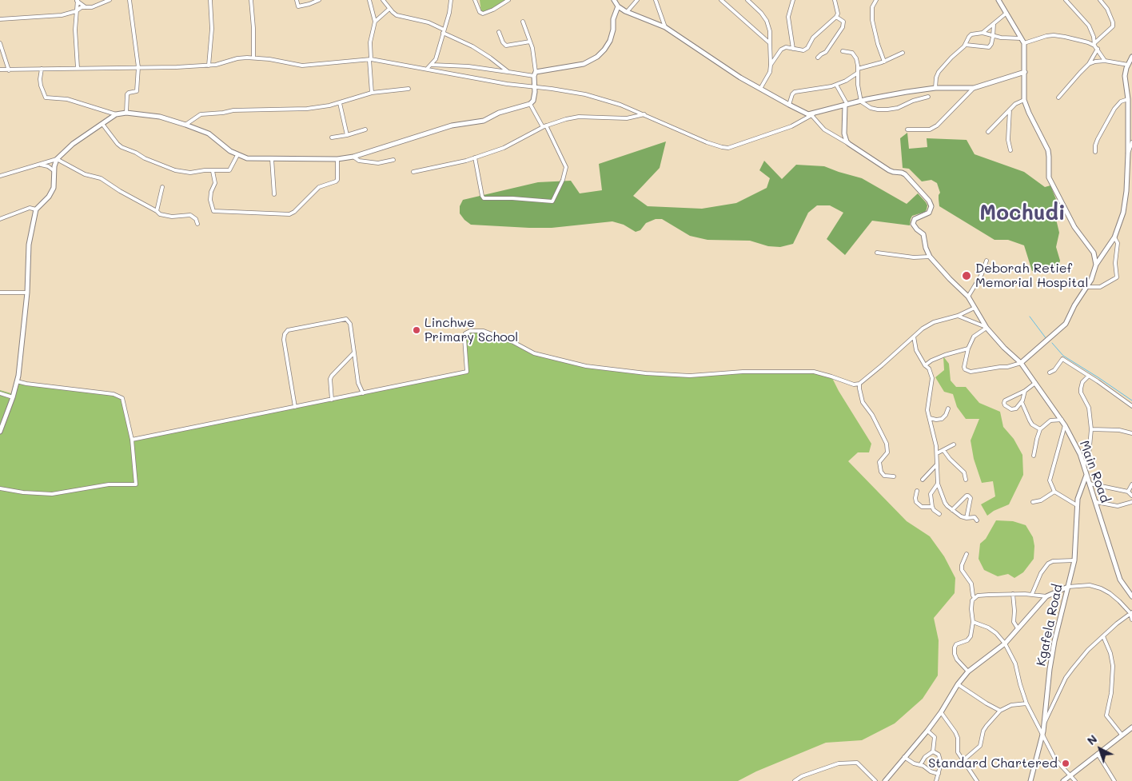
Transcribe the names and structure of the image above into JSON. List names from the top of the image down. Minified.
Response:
{"streets":{"street":["Main Road","Kgafela Road"]},"crossings":[["Main Road","Kgafela Road"]],"districts":["Mochudi"],"places":["Deborah Retief Memorial Hospital","Linchwe Primary School","Standard Chartered"],"north":"top left"}
